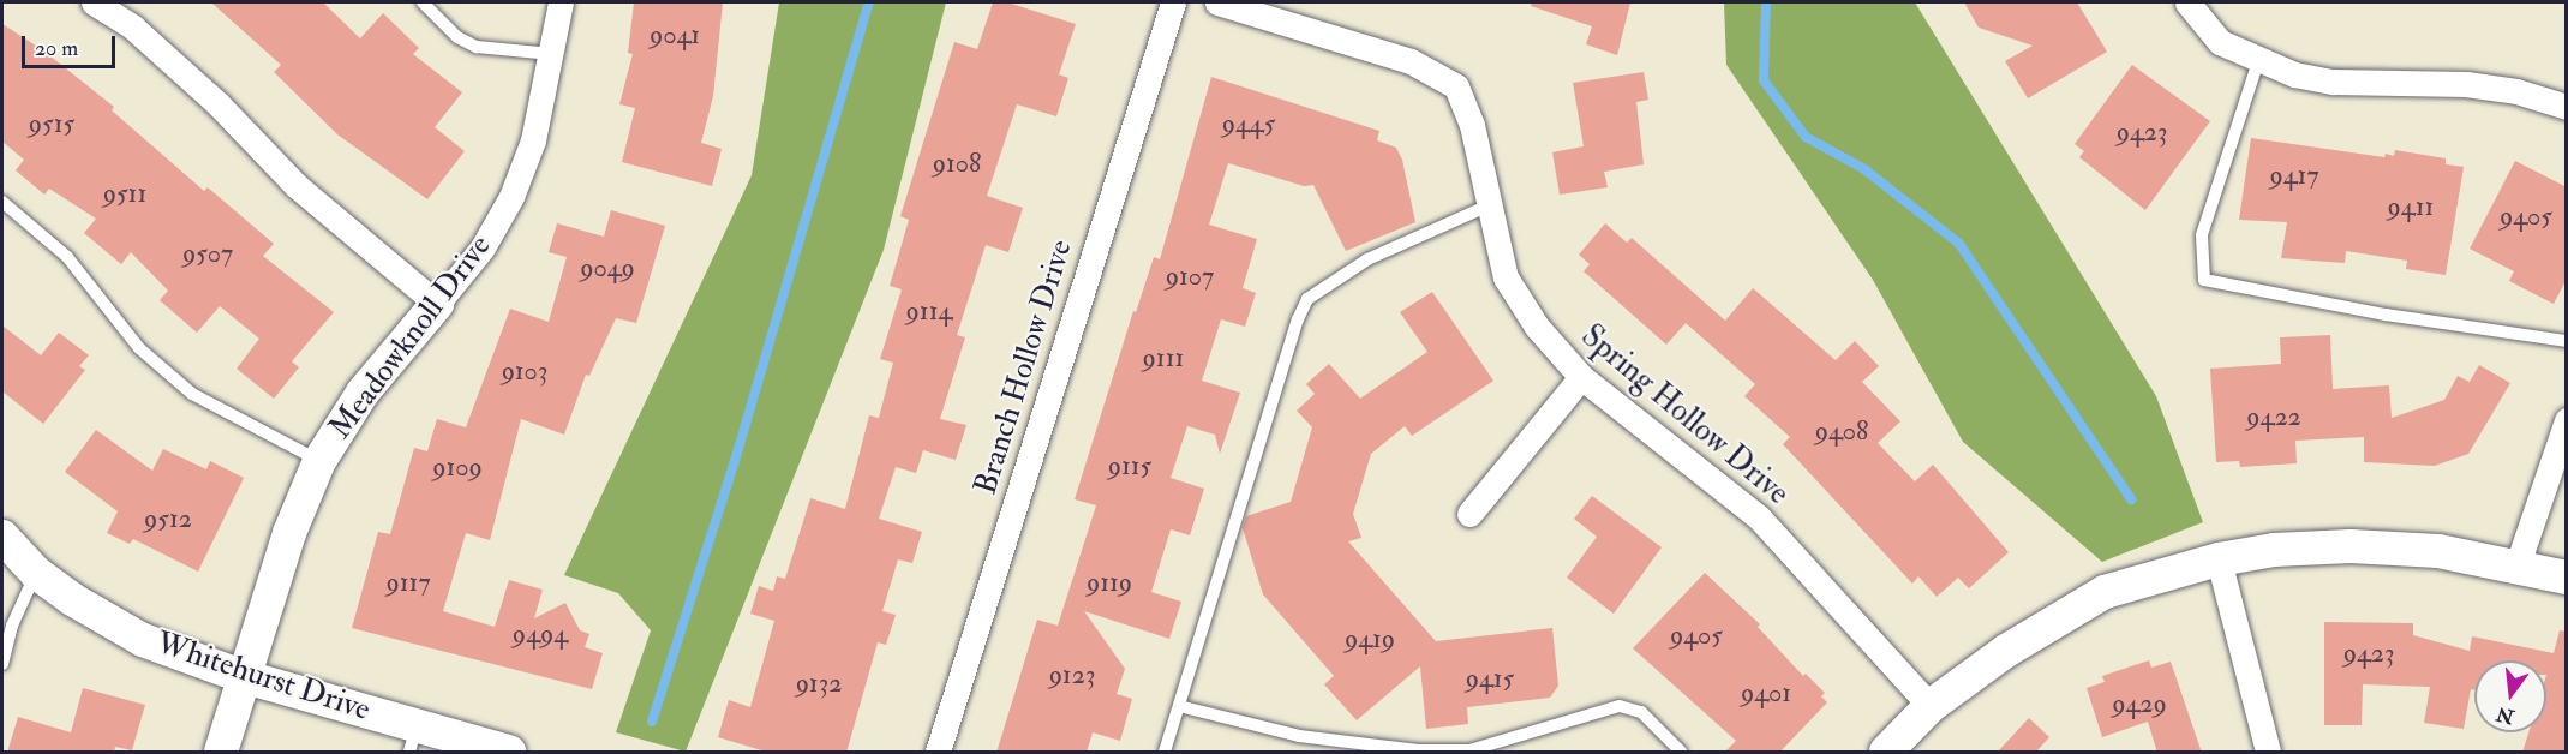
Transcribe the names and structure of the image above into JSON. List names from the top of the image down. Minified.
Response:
{"streets":{"street":["Meadowknoll Drive","Branch Hollow Drive","Spring Hollow Drive","Whitehurst Drive"]},"crossings":[["Meadowknoll Drive","Whitehurst Drive"]],"house_numbers":["9041","9515","9445","9423","9108","9417","9511","9411","9405","9507","9049","9107","9114","9111","9103","9422","9408","9115","9109","9512","9117","9119","9494","9405","9419","9423","9123","9415","9132","9401","9429"],"scale_bar":"20 m","north":"bottom"}
